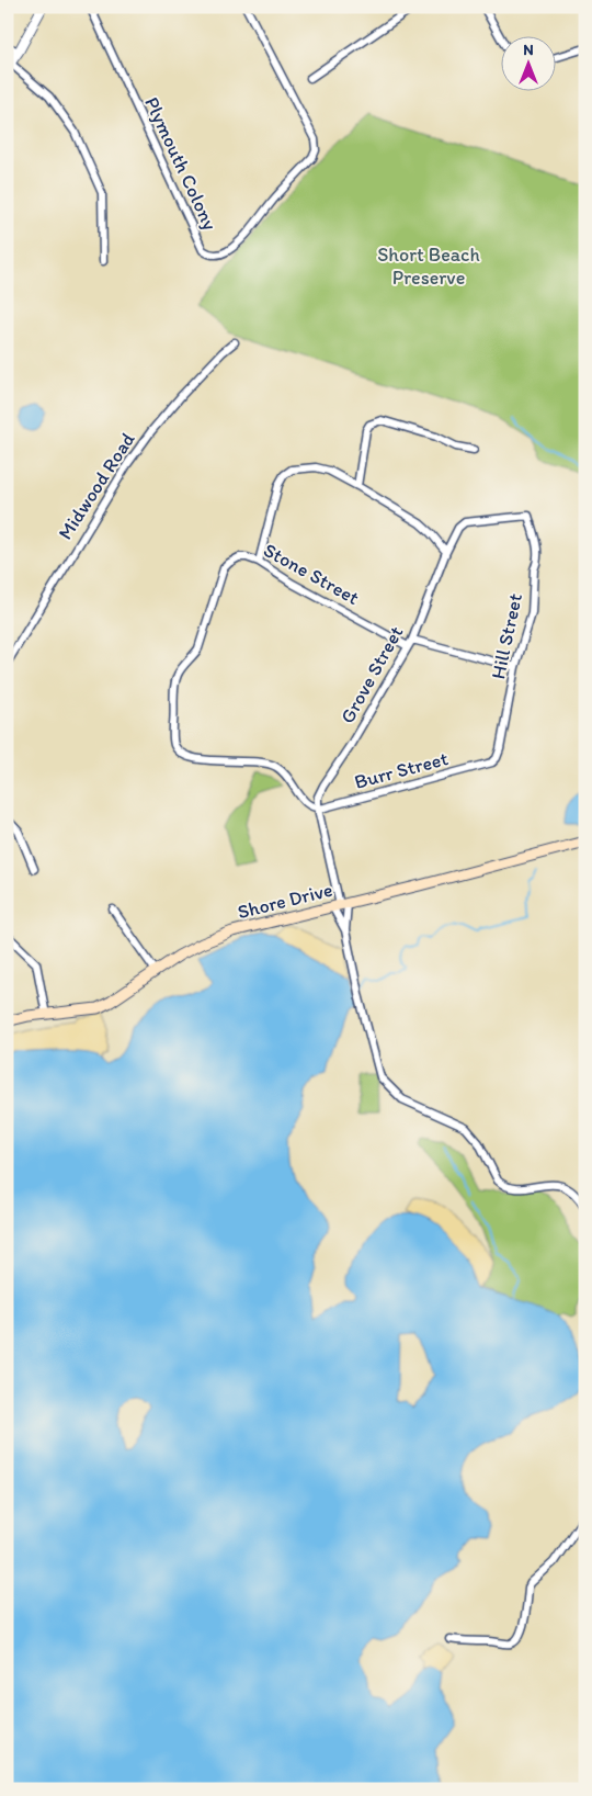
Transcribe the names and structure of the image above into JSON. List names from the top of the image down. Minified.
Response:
{"streets":{"main road":["Shore Drive"],"street":["Plymouth Colony","Midwood Road","Stone Street","Hill Street","Grove Street","Burr Street"]},"crossings":[["Stone Street","Hill Street"],["Stone Street","Grove Street"],["Stone Street","Burr Street"],["Hill Street","Grove Street"],["Hill Street","Burr Street"],["Grove Street","Burr Street"],["Grove Street","Shore Drive"]],"parks":["Short Beach Preserve"],"north":"top"}
